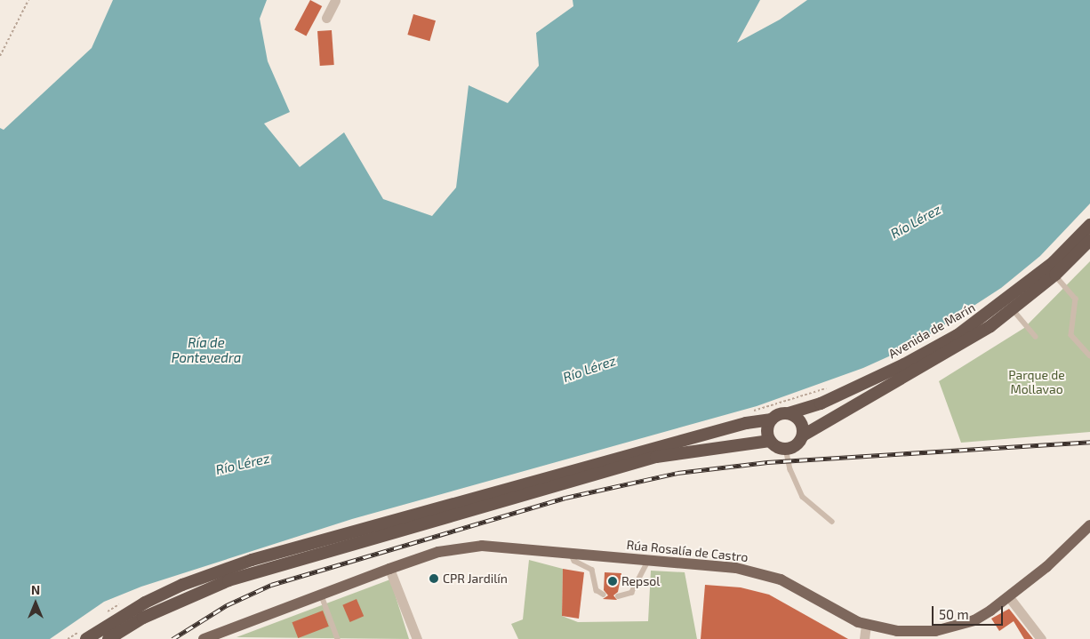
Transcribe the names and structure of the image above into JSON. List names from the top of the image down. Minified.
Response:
{"streets":{"highway":["Avenida de Marín"],"main road":["Rúa Rosalía de Castro"]},"water":["Río Lérez","Ría de Pontevedra"],"parks":["Parque de Mollavao"],"places":["CPR Jardilín","Repsol"],"scale_bar":"50 m","north":"top"}
